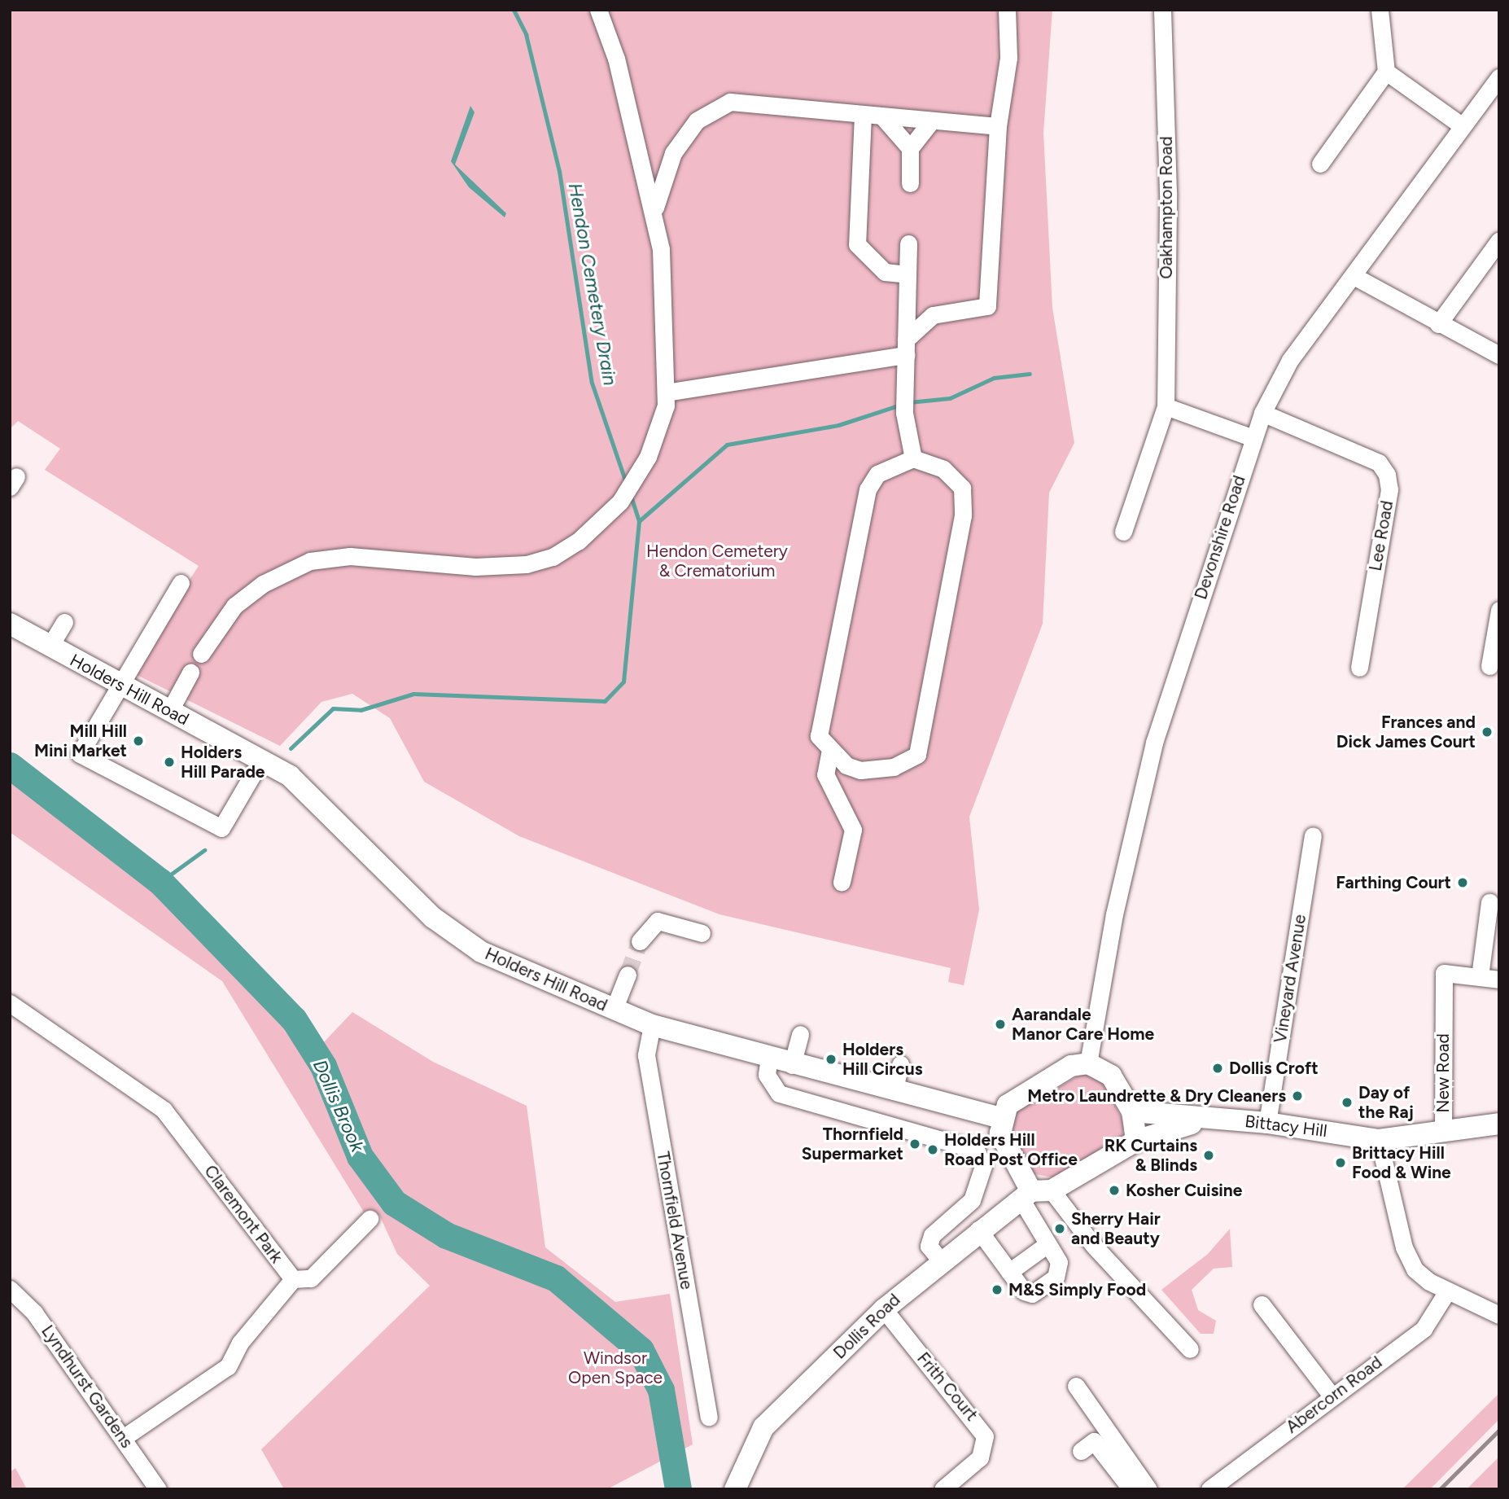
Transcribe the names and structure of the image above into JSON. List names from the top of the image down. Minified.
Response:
{"streets":{"main road":["Holders Hill Road","Bittacy Hill","Dollis Road"],"street":["Oakhampton Road","Lee Road","Devonshire Road","Vineyard Avenue","New Road","Claremont Park","Thornfield Avenue","Lyndhurst Gardens","Frith Court","Abercorn Road"]},"crossings":[["Lee Road","Devonshire Road"],["Devonshire Road","Holders Hill Road"],["Devonshire Road","Bittacy Hill"],["Devonshire Road","Dollis Road"],["Holders Hill Road","Bittacy Hill"],["Holders Hill Road","Thornfield Avenue"],["Holders Hill Road","Dollis Road"],["Vineyard Avenue","Bittacy Hill"],["New Road","Bittacy Hill"],["Bittacy Hill","Dollis Road"],["Claremont Park","Lyndhurst Gardens"],["Dollis Road","Frith Court"]],"water":["Hendon Cemetery Drain","Dollis Brook"],"parks":["Hendon Cemetery & Crematorium","Windsor Open Space"],"places":["Frances and Dick James Court","Mill Hill Mini Market","Holders Hill Parade","Farthing Court","Aarandale Manor Care Home","Holders Hill Circus","Dollis Croft","Metro Laundrette & Dry Cleaners","Day of the Raj","Thornfield Supermarket","Holders Hill Road Post Office","RK Curtains & Blinds","Brittacy Hill Food & Wine","Kosher Cuisine","Sherry Hair and Beauty","M&S Simply Food"]}
